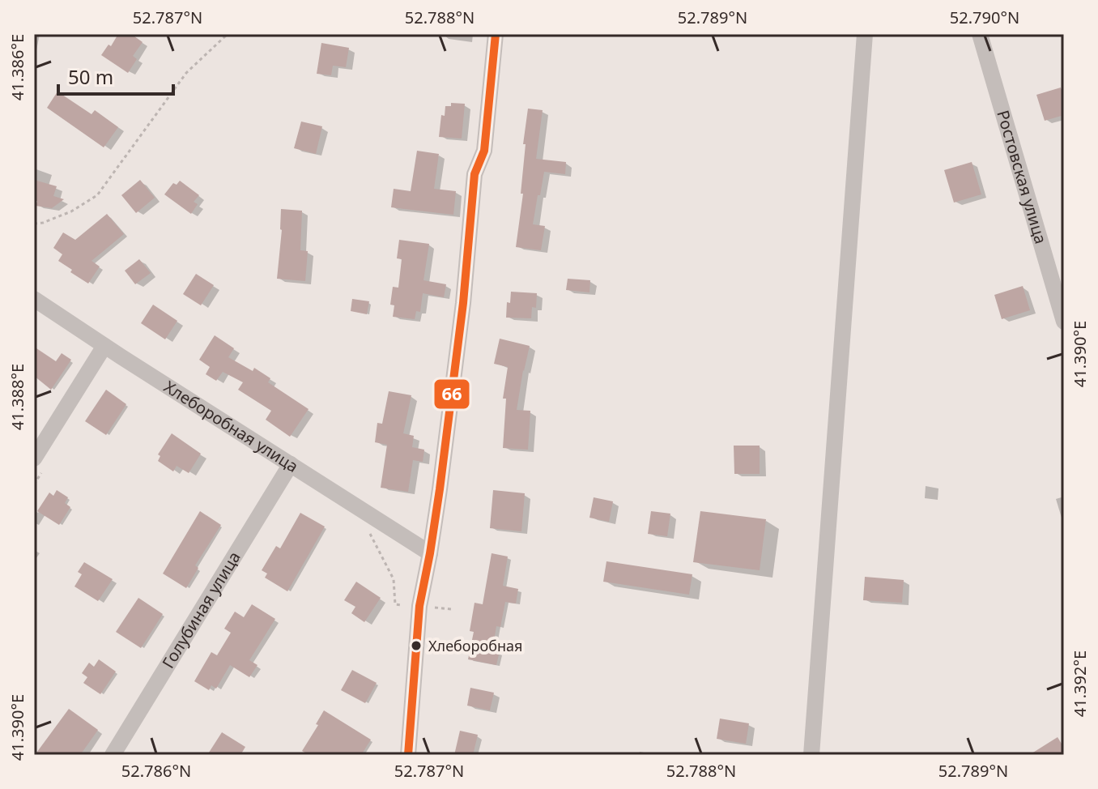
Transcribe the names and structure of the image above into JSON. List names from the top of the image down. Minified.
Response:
{"streets":{"street":["Ростовская улица","Хлеборобная улица","Голубиная улица"]},"crossings":[["Хлеборобная улица","Голубиная улица"]],"places":["Хлеборобная"],"lines":["transit line 66"],"scale_bar":"50 m","coordinates":["52.787°N","52.788°N","52.789°N","52.790°N","41.386°E","41.390°E","41.388°E","41.392°E","52.786°N"]}
